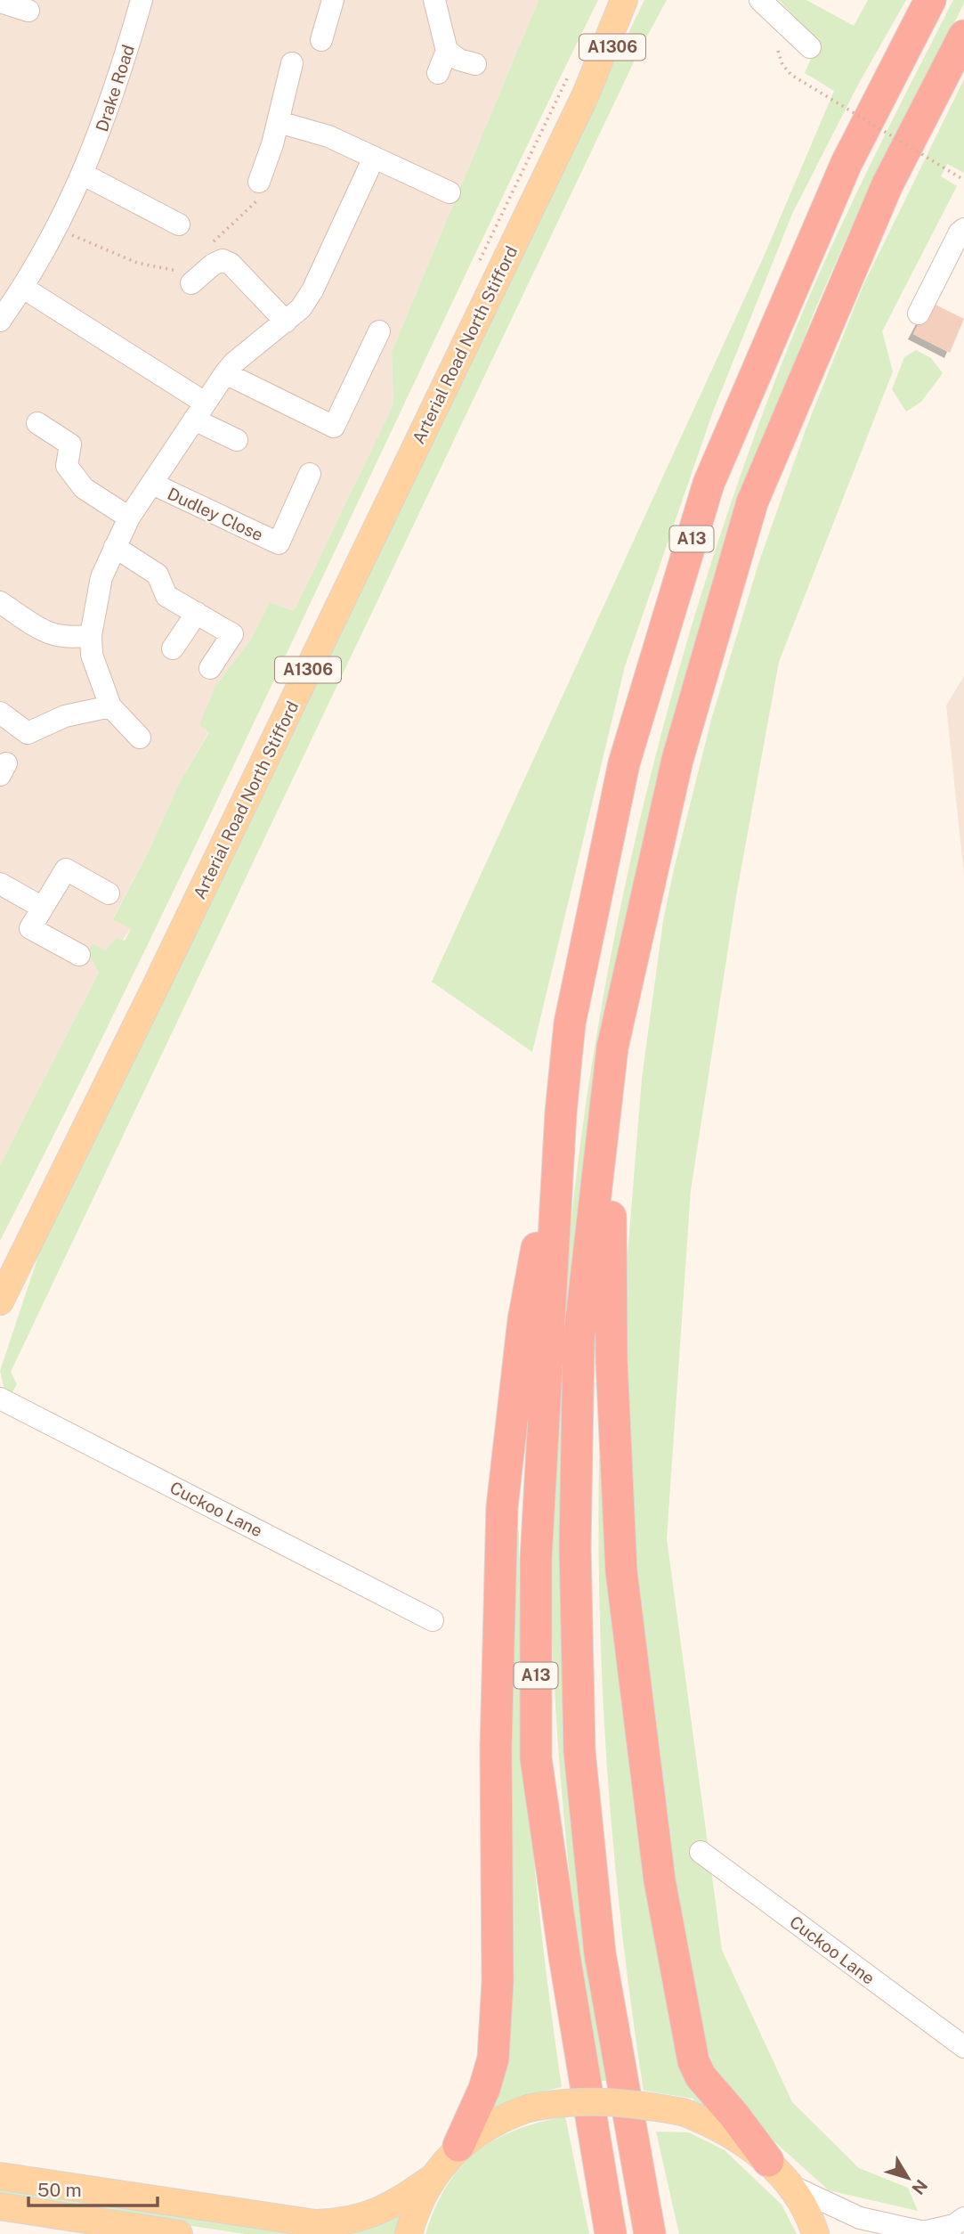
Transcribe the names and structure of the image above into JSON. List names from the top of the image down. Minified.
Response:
{"streets":{"highway":["A13"],"main road":["A1306","Arterial Road North Stifford"],"street":["Drake Road","Dudley Close","Cuckoo Lane"]},"scale_bar":"50 m","north":"bottom right"}
